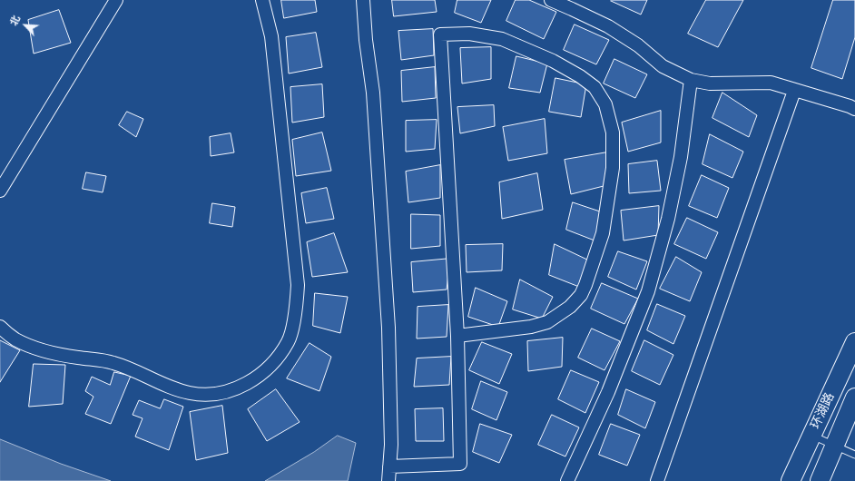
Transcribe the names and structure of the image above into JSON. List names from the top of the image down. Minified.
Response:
{"streets":{"main road":["环湖路"]},"north":"top left"}
